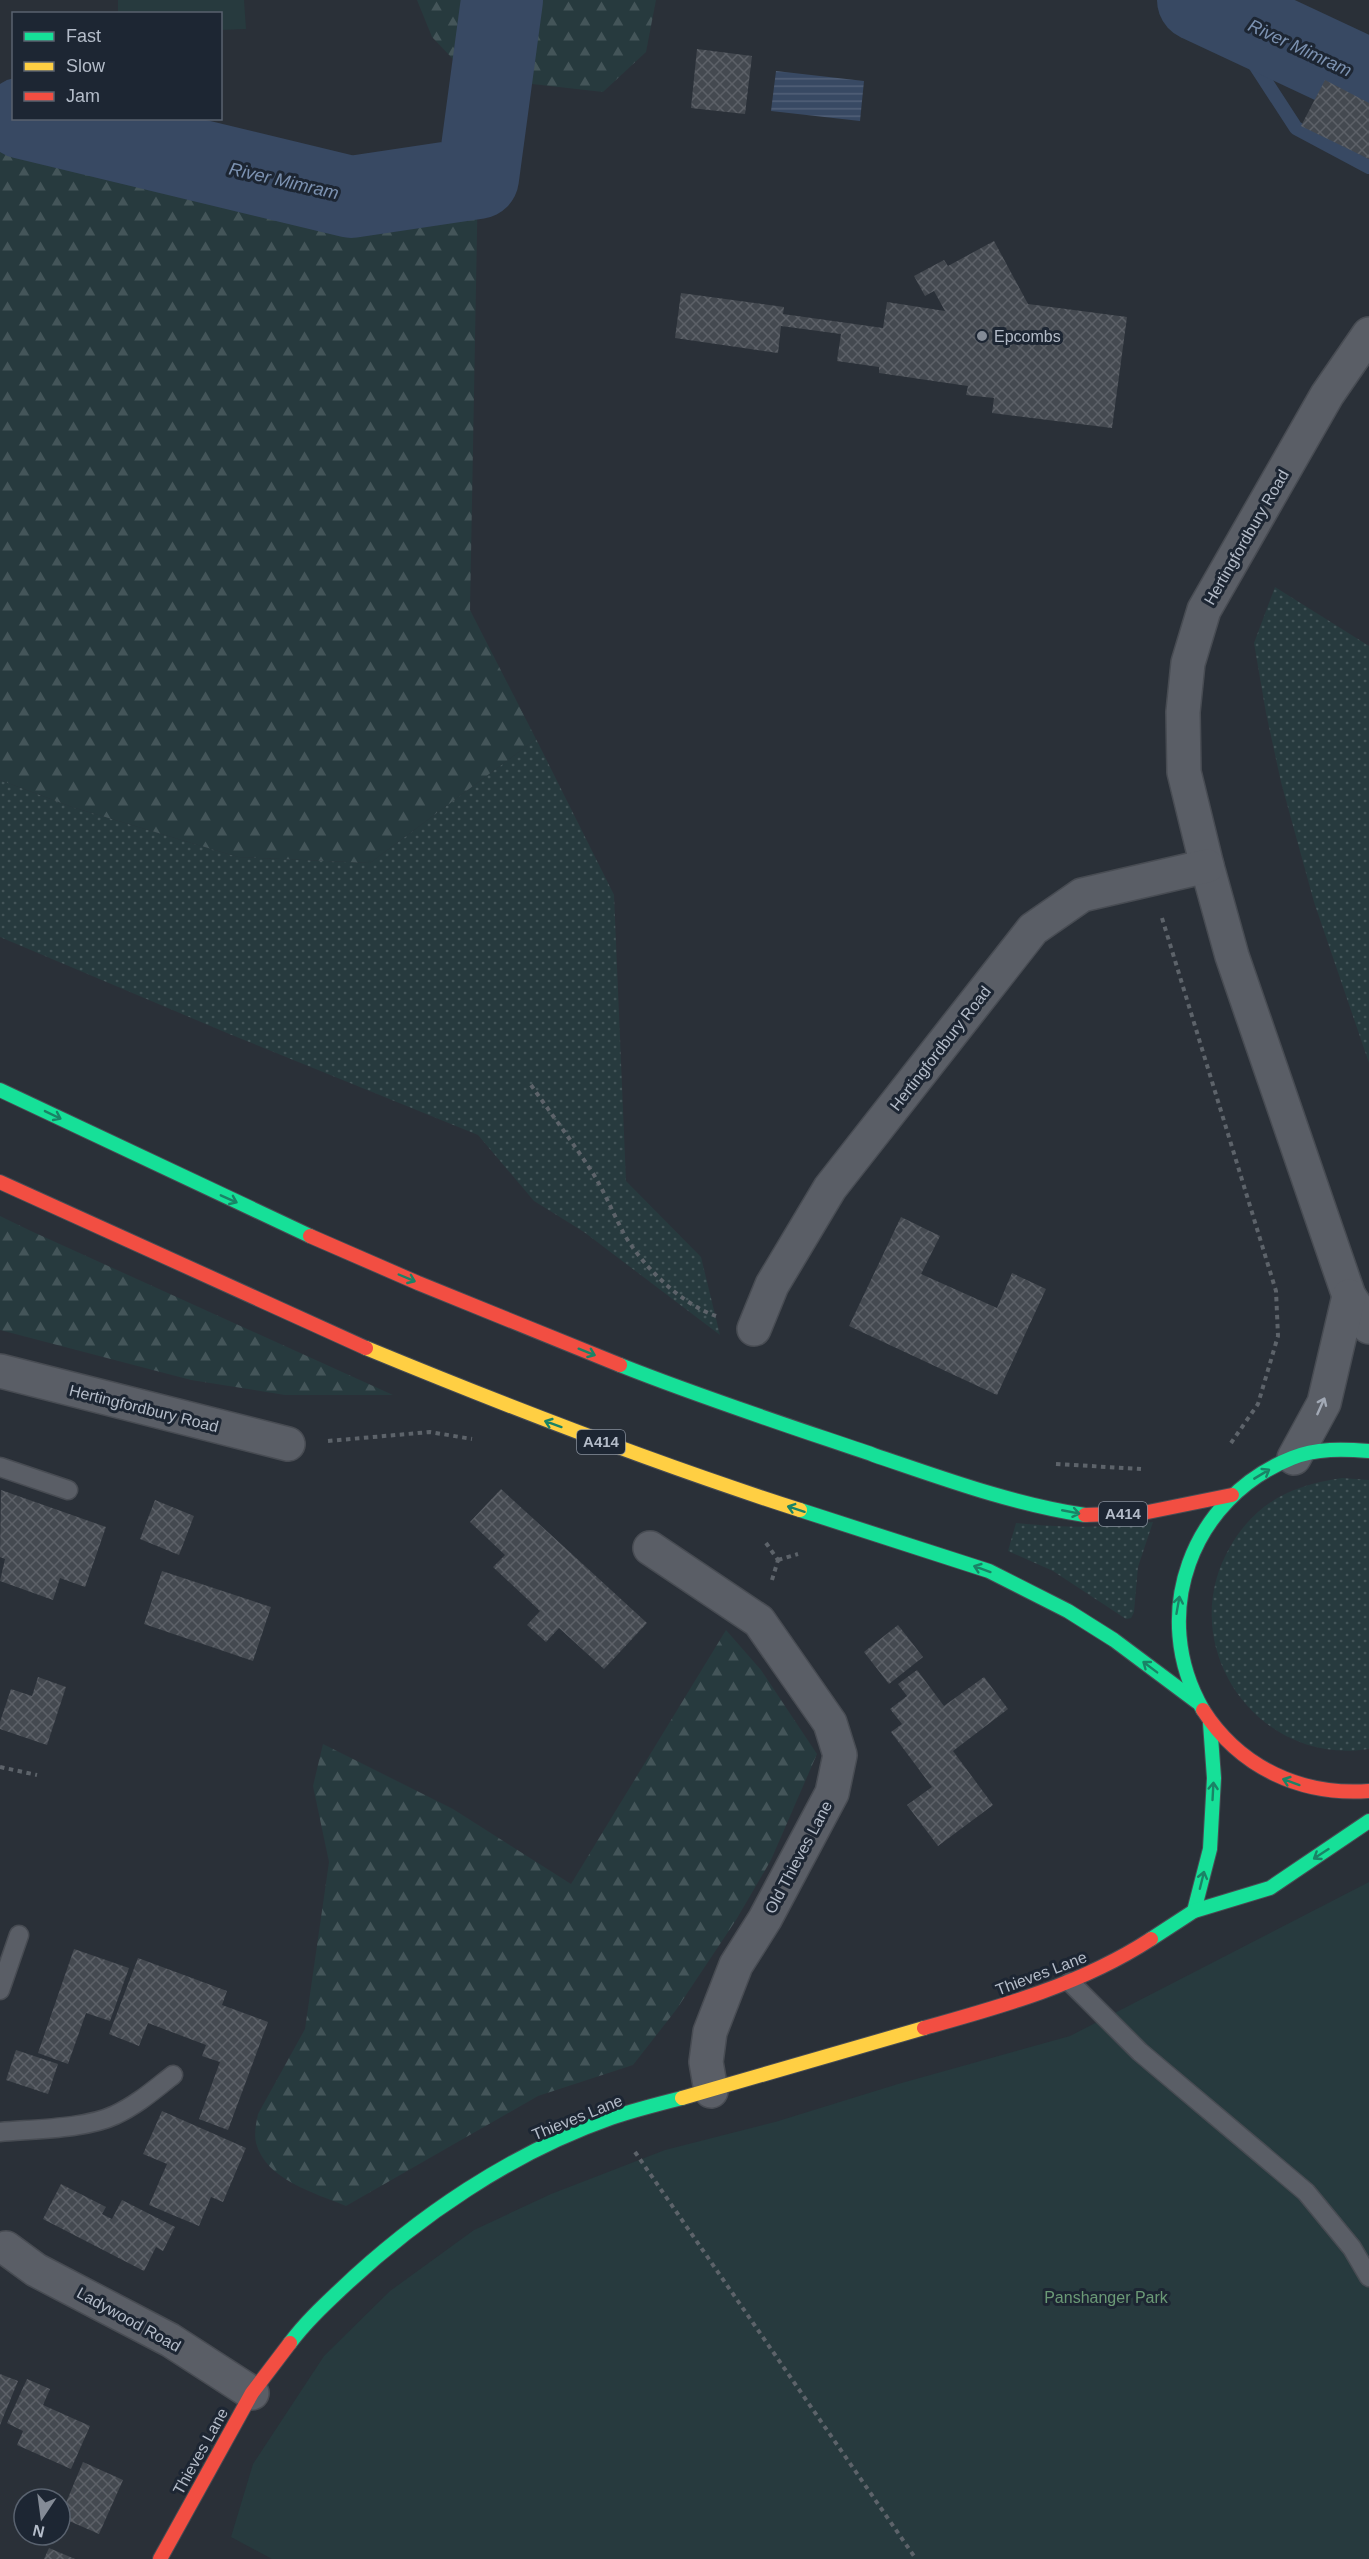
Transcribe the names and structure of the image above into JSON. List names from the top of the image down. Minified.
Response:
{"streets":{"main road":["A414","Thieves Lane"],"street":["Hertingfordbury Road","Old Thieves Lane","Ladywood Road"]},"crossings":[["Old Thieves Lane","Thieves Lane"],["Thieves Lane","Ladywood Road"]],"water":["River Mimram"],"parks":["Panshanger Park"],"places":["Epcombs"],"legend":["Fast","Slow","Jam"],"north":"bottom"}
